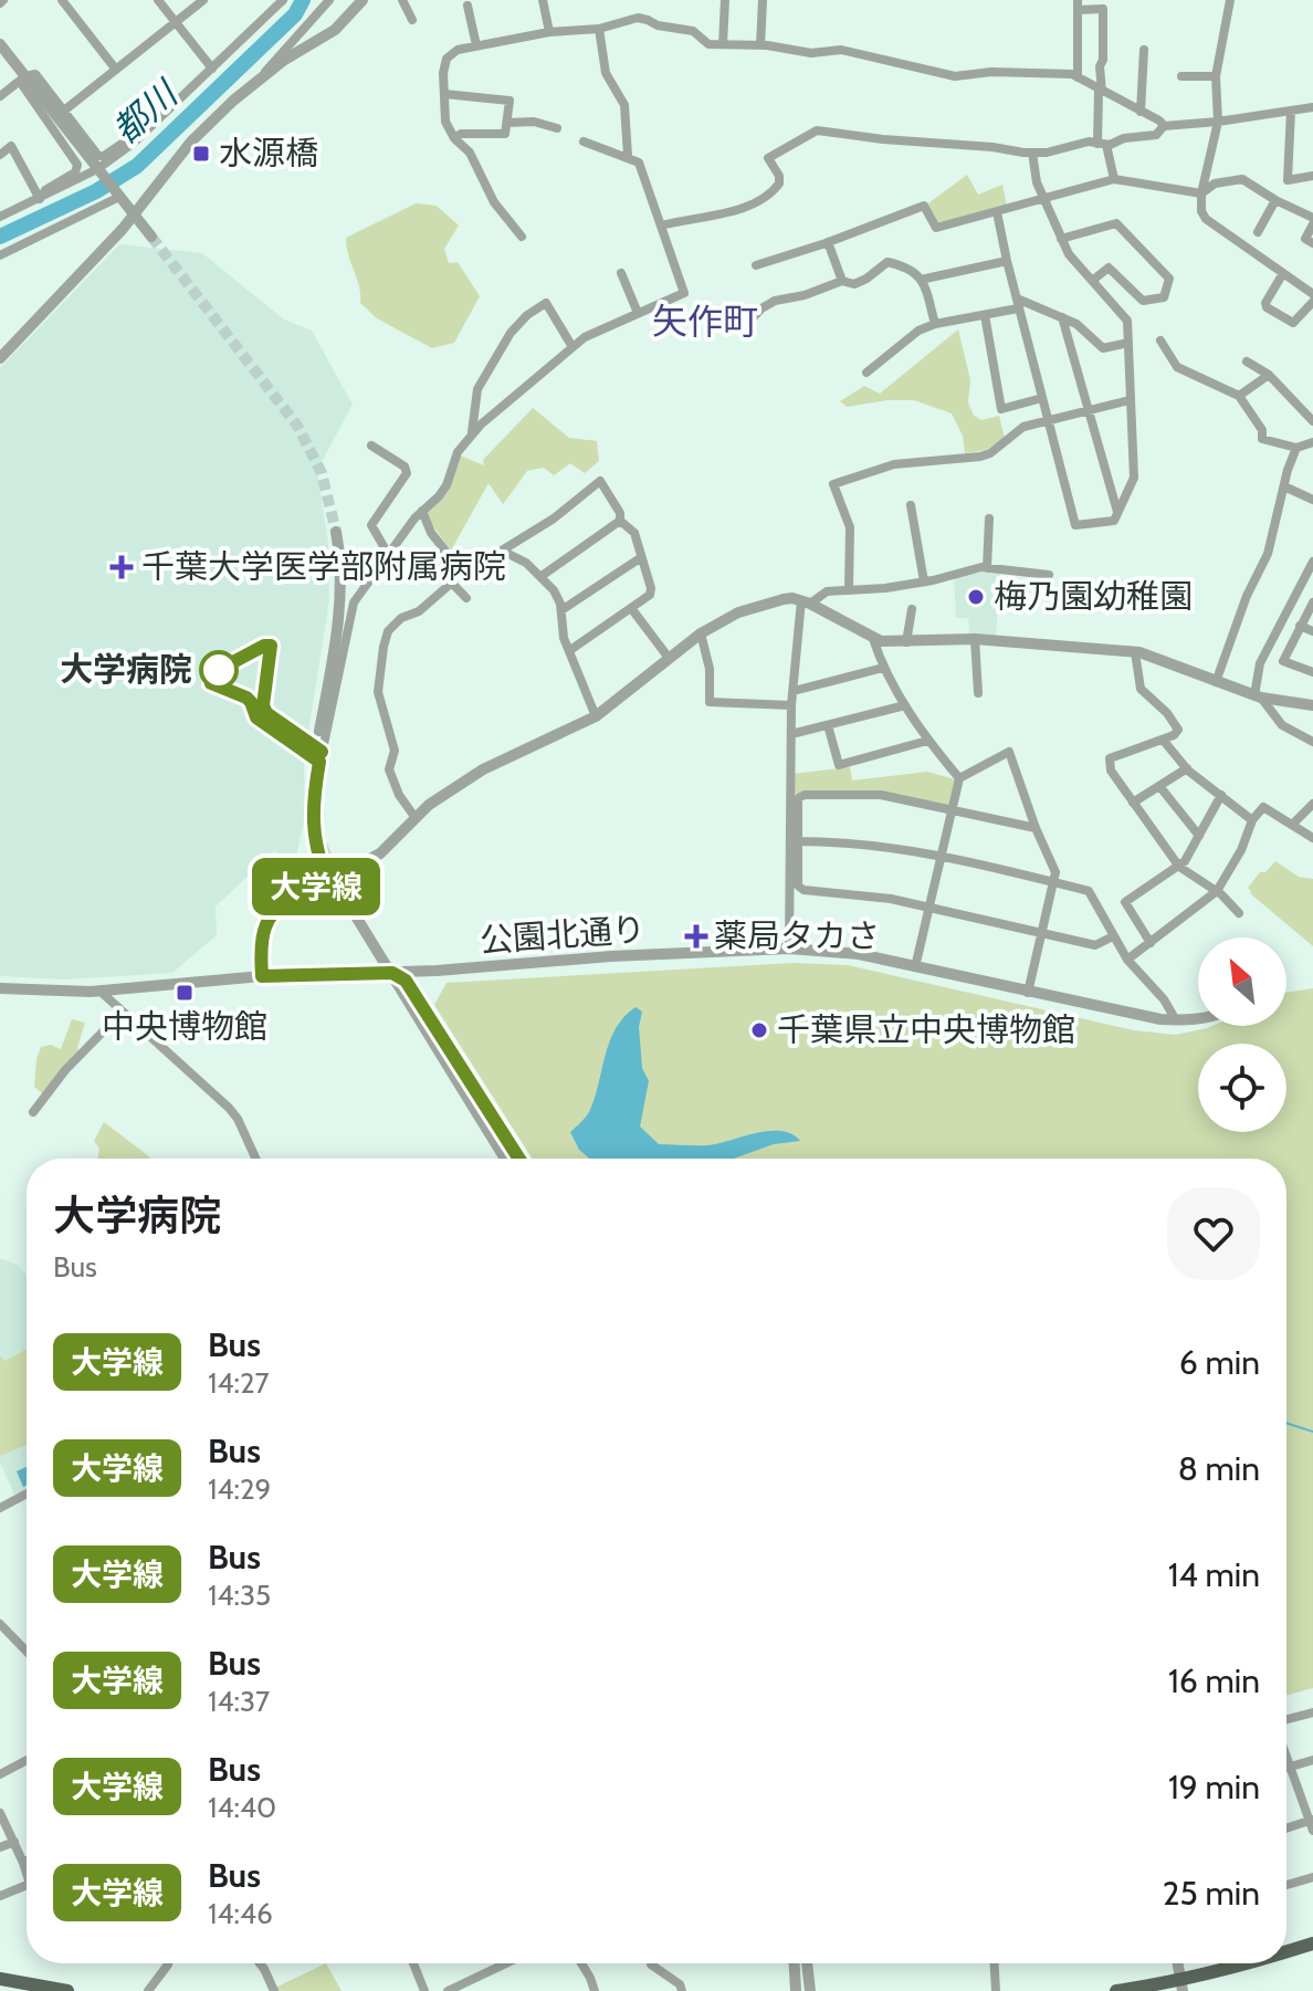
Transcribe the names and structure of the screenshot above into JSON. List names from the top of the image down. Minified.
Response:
{"streets":{"street":["公園北通り"]},"districts":["矢作町"],"water":["都川"],"places":{"transit":["水源橋","中央博物館"],"health":["千葉大学医学部附属病院","薬局タカさ"],"other":["梅乃園幼稚園","大学病院","千葉県立中央博物館"]},"lines":["bus line 大学線"],"north":"top left","page":{"on_map":"大学線","heading":["大学病院","Bus"],"list":[{"mark":"大学線","name":"Bus","note":"14:27","value":"6 min"},{"mark":"大学線","name":"Bus","note":"14:29","value":"8 min"},{"mark":"大学線","name":"Bus","note":"14:35","value":"14 min"},{"mark":"大学線","name":"Bus","note":"14:37","value":"16 min"},{"mark":"大学線","name":"Bus","note":"14:40","value":"19 min"},{"mark":"大学線","name":"Bus","note":"14:46","value":"25 min"}]}}
